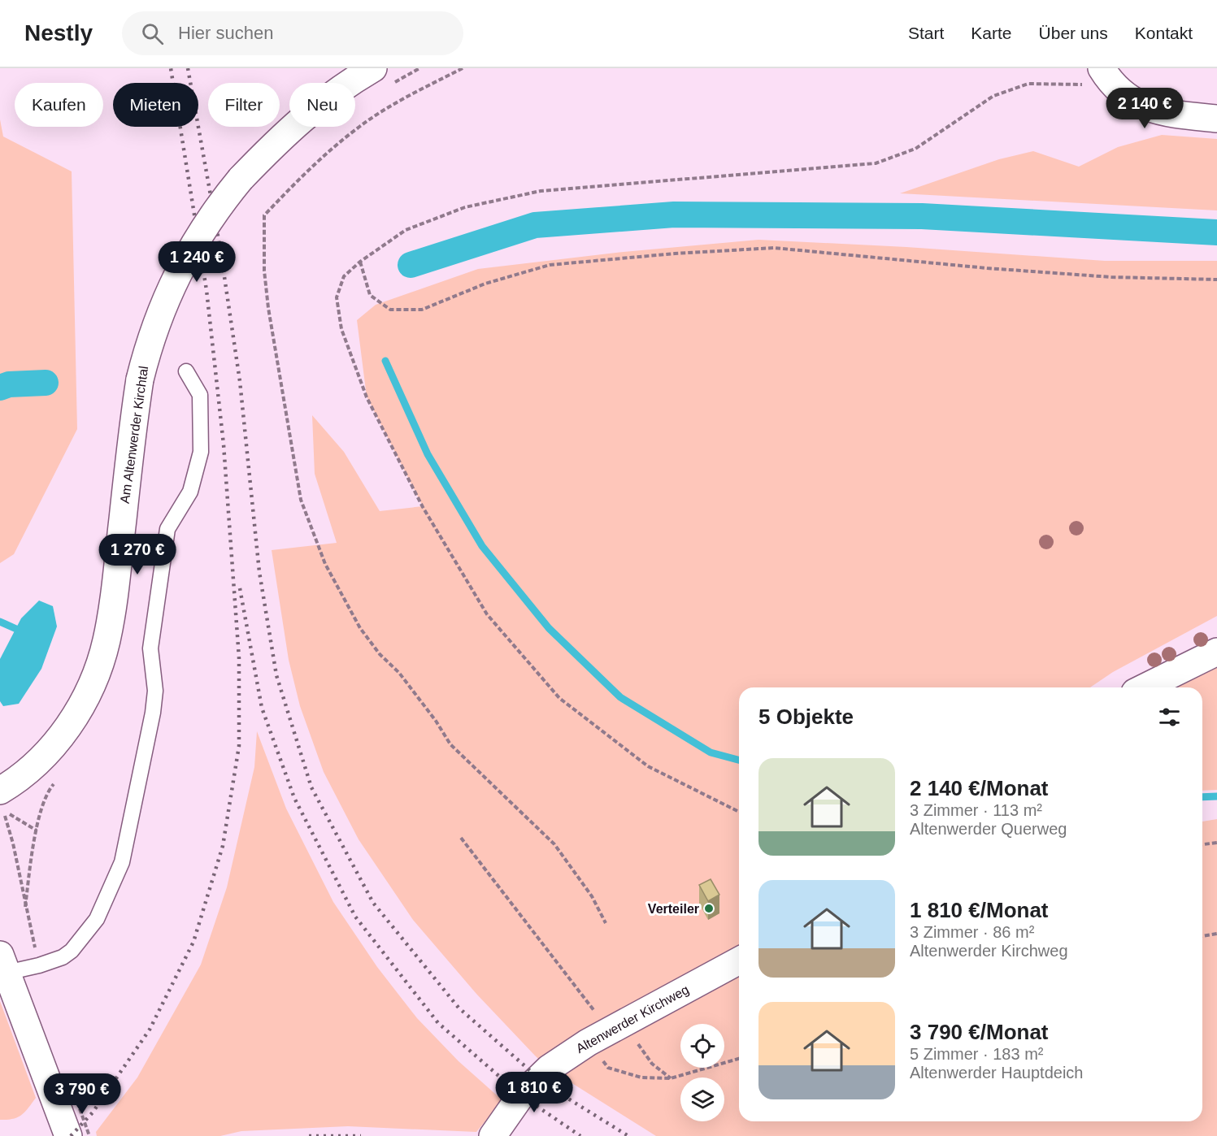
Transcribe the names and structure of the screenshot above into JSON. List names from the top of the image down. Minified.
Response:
{"streets":{"street":["Am Altenwerder Kirchtal","Altenwerder Kirchweg"]},"places":["Verteiler"],"page":{"header":"Nestly","search":"Hier suchen","nav":["Start","Karte","Über uns","Kontakt"],"chip":["Kaufen","Mieten","Filter","Neu"],"price":["2 140 €","1 240 €","1 270 €","1 810 €","3 790 €"],"heading":"5 Objekte","list":[{"name":"2 140 €/Monat","note":"3 Zimmer · 113 m² · Altenwerder Querweg"},{"name":"1 810 €/Monat","note":"3 Zimmer · 86 m² · Altenwerder Kirchweg"},{"name":"3 790 €/Monat","note":"5 Zimmer · 183 m² · Altenwerder Hauptdeich"}]}}
